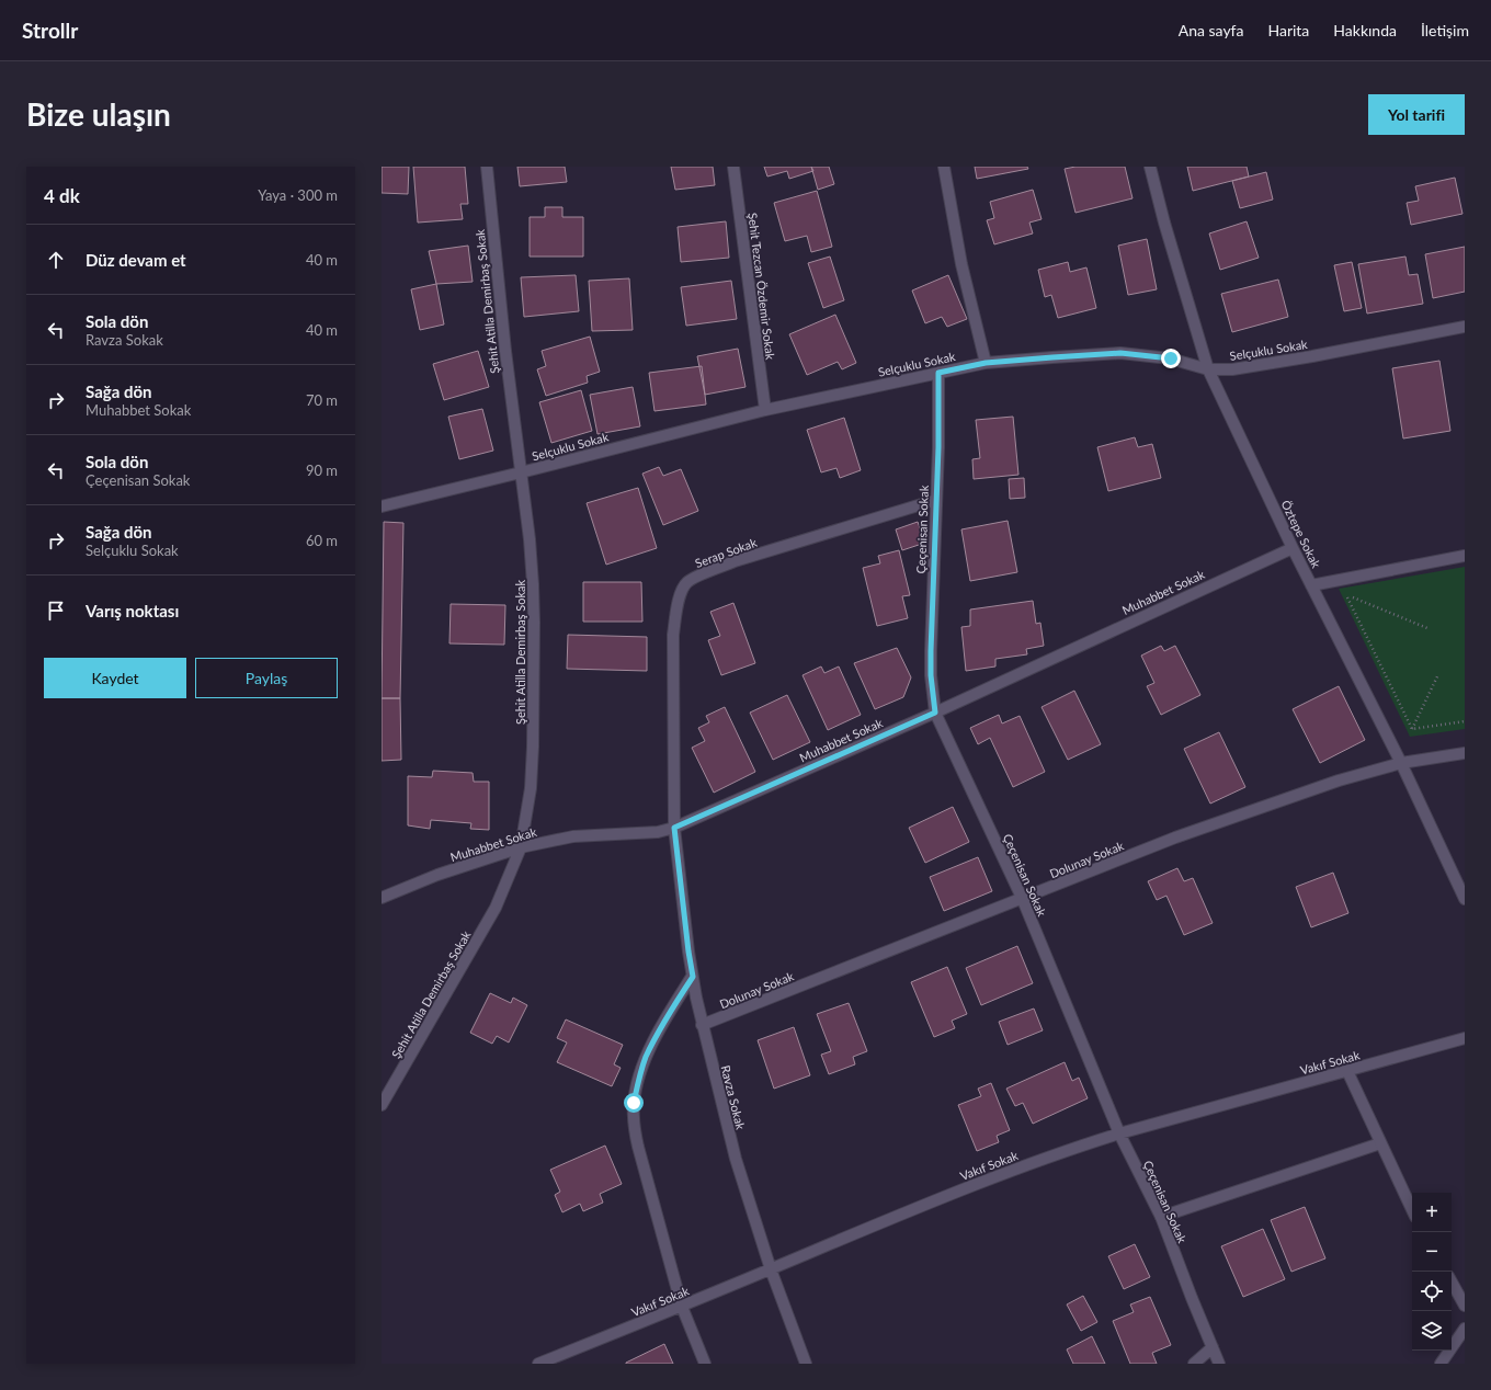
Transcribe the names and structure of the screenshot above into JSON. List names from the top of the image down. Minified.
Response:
{"streets":{"street":["Şehit Tezcan Özdemir Sokak","Şehit Atilla Demirbaş Sokak","Selçuklu Sokak","Çeçenisan Sokak","Öztepe Sokak","Serap Sokak","Muhabbet Sokak","Dolunay Sokak","Vakıf Sokak","Ravza Sokak"]},"crossings":[["Şehit Tezcan Özdemir Sokak","Selçuklu Sokak"],["Şehit Atilla Demirbaş Sokak","Selçuklu Sokak"],["Şehit Atilla Demirbaş Sokak","Muhabbet Sokak"],["Selçuklu Sokak","Çeçenisan Sokak"],["Selçuklu Sokak","Öztepe Sokak"],["Çeçenisan Sokak","Serap Sokak"],["Çeçenisan Sokak","Muhabbet Sokak"],["Çeçenisan Sokak","Dolunay Sokak"],["Çeçenisan Sokak","Vakıf Sokak"],["Öztepe Sokak","Muhabbet Sokak"],["Öztepe Sokak","Dolunay Sokak"],["Serap Sokak","Muhabbet Sokak"],["Serap Sokak","Ravza Sokak"],["Muhabbet Sokak","Ravza Sokak"],["Dolunay Sokak","Ravza Sokak"],["Vakıf Sokak","Ravza Sokak"]],"page":{"header":"Strollr","nav":["Ana sayfa","Harita","Hakkında","İletişim"],"buttons":["Yol tarifi",["Kaydet","Paylaş"]],"title":"Bize ulaşın","heading":["4 dk","Yaya · 300 m"],"list":[["Düz devam et","40 m"],["Sola dön","Ravza Sokak","40 m"],["Sağa dön","Muhabbet Sokak","70 m"],["Sola dön","Çeçenisan Sokak","90 m"],["Sağa dön","Selçuklu Sokak","60 m"],"Varış noktası"],"map_buttons":["+","−"]}}
